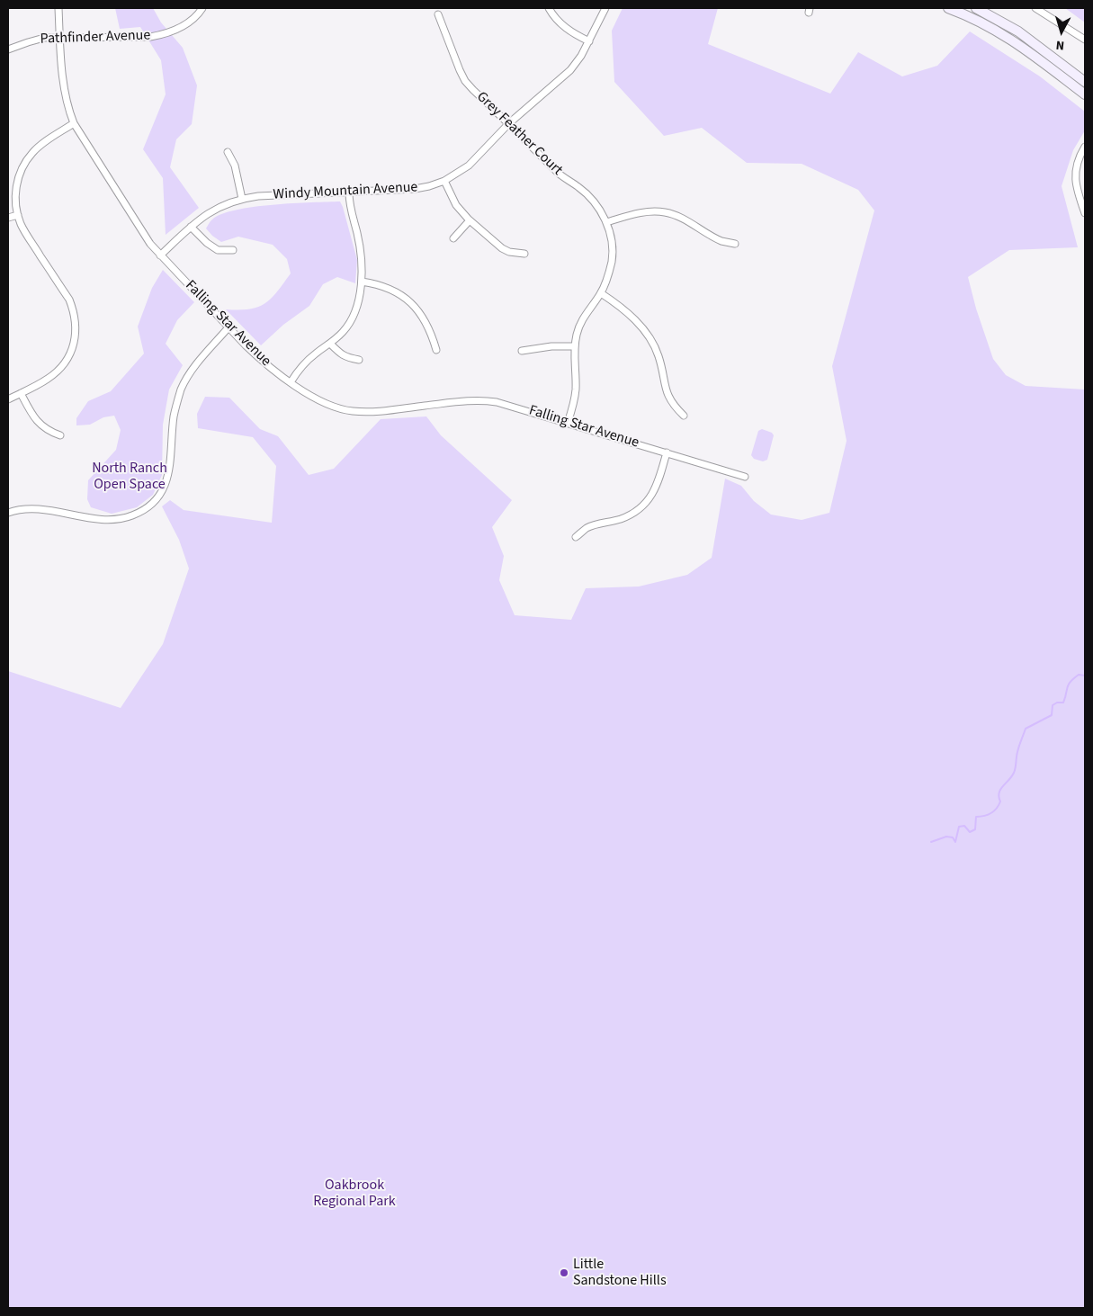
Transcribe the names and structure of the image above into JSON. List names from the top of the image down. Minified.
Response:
{"streets":{"street":["Pathfinder Avenue","Grey Feather Court","Windy Mountain Avenue","Falling Star Avenue"]},"crossings":[["Pathfinder Avenue","Falling Star Avenue"],["Grey Feather Court","Windy Mountain Avenue"],["Grey Feather Court","Falling Star Avenue"],["Windy Mountain Avenue","Falling Star Avenue"]],"parks":["North Ranch Open Space","Oakbrook Regional Park"],"places":["Little Sandstone Hills"],"north":"bottom"}
